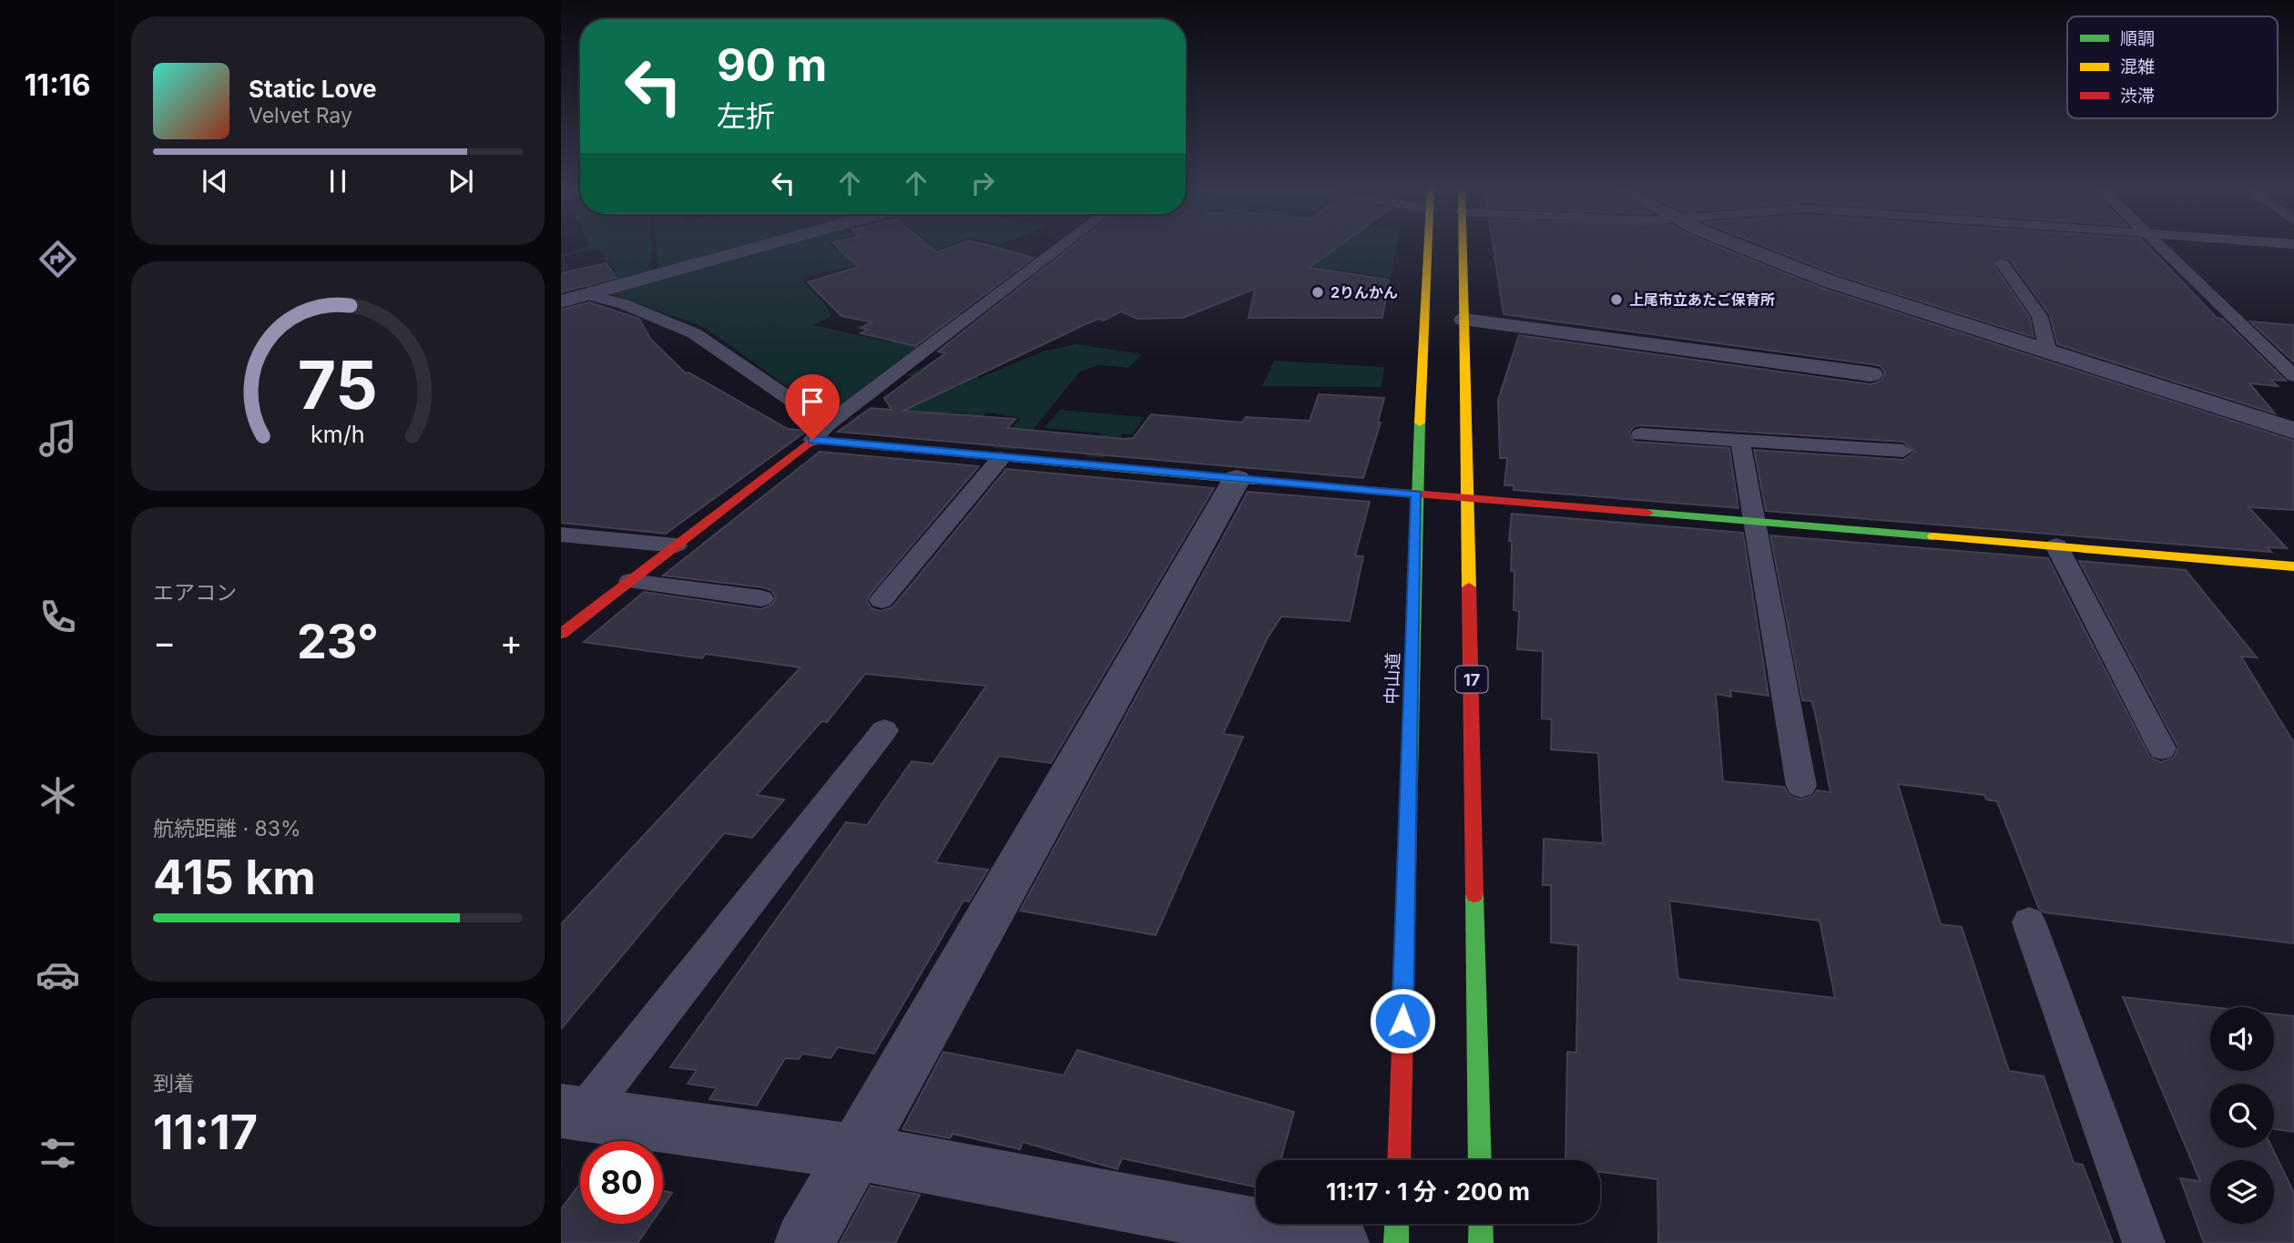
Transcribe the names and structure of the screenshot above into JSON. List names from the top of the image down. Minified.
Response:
{"streets":{"main road":["中山道","17"]},"places":["2りんかん","上尾市立あたご保育所"],"legend":["順調","混雑","渋滞"],"page":{"tabs":"11:16","turn":["90 m","左折"],"song":["Static Love","Velvet Ray"],"tile":["エアコン",["航続距離 · 83%","415 km"],["到着","11:17"]],"heat":["−","23°","+"],"limit":"80","trip":"11:17 · 1 分 · 200 m","gauge":["75","km/h"]}}
